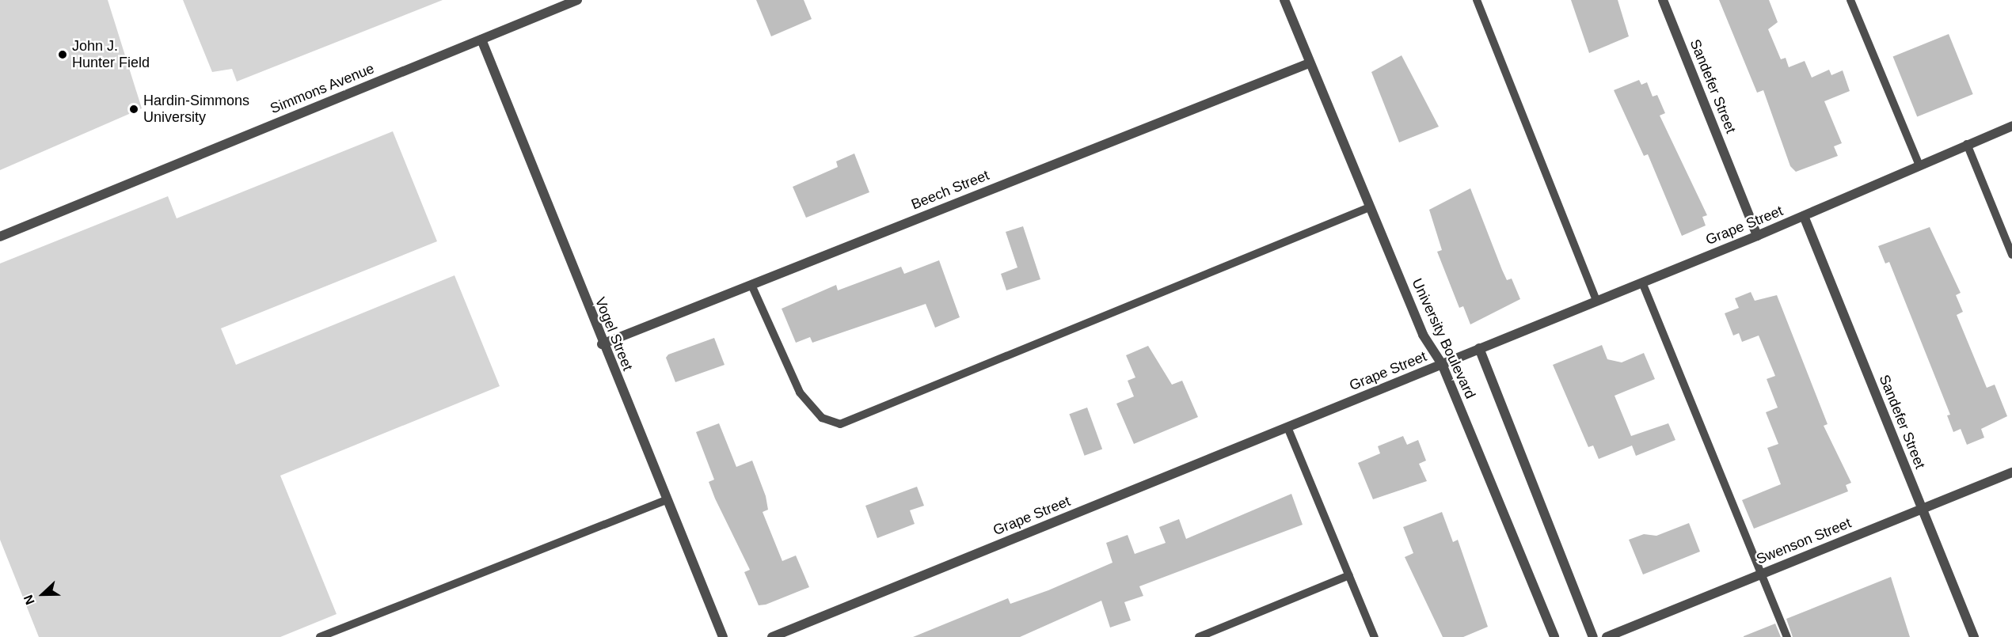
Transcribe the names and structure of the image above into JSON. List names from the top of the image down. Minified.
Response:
{"streets":{"street":["Sandefer Street","Simmons Avenue","Beech Street","Grape Street","Vogel Street","University Boulevard","Swenson Street"]},"crossings":[["Sandefer Street","Grape Street"],["Sandefer Street","Swenson Street"],["Simmons Avenue","Vogel Street"],["Beech Street","Vogel Street"],["Beech Street","University Boulevard"],["Grape Street","University Boulevard"]],"places":["John J. Hunter Field","Hardin-Simmons University"],"north":"left"}
